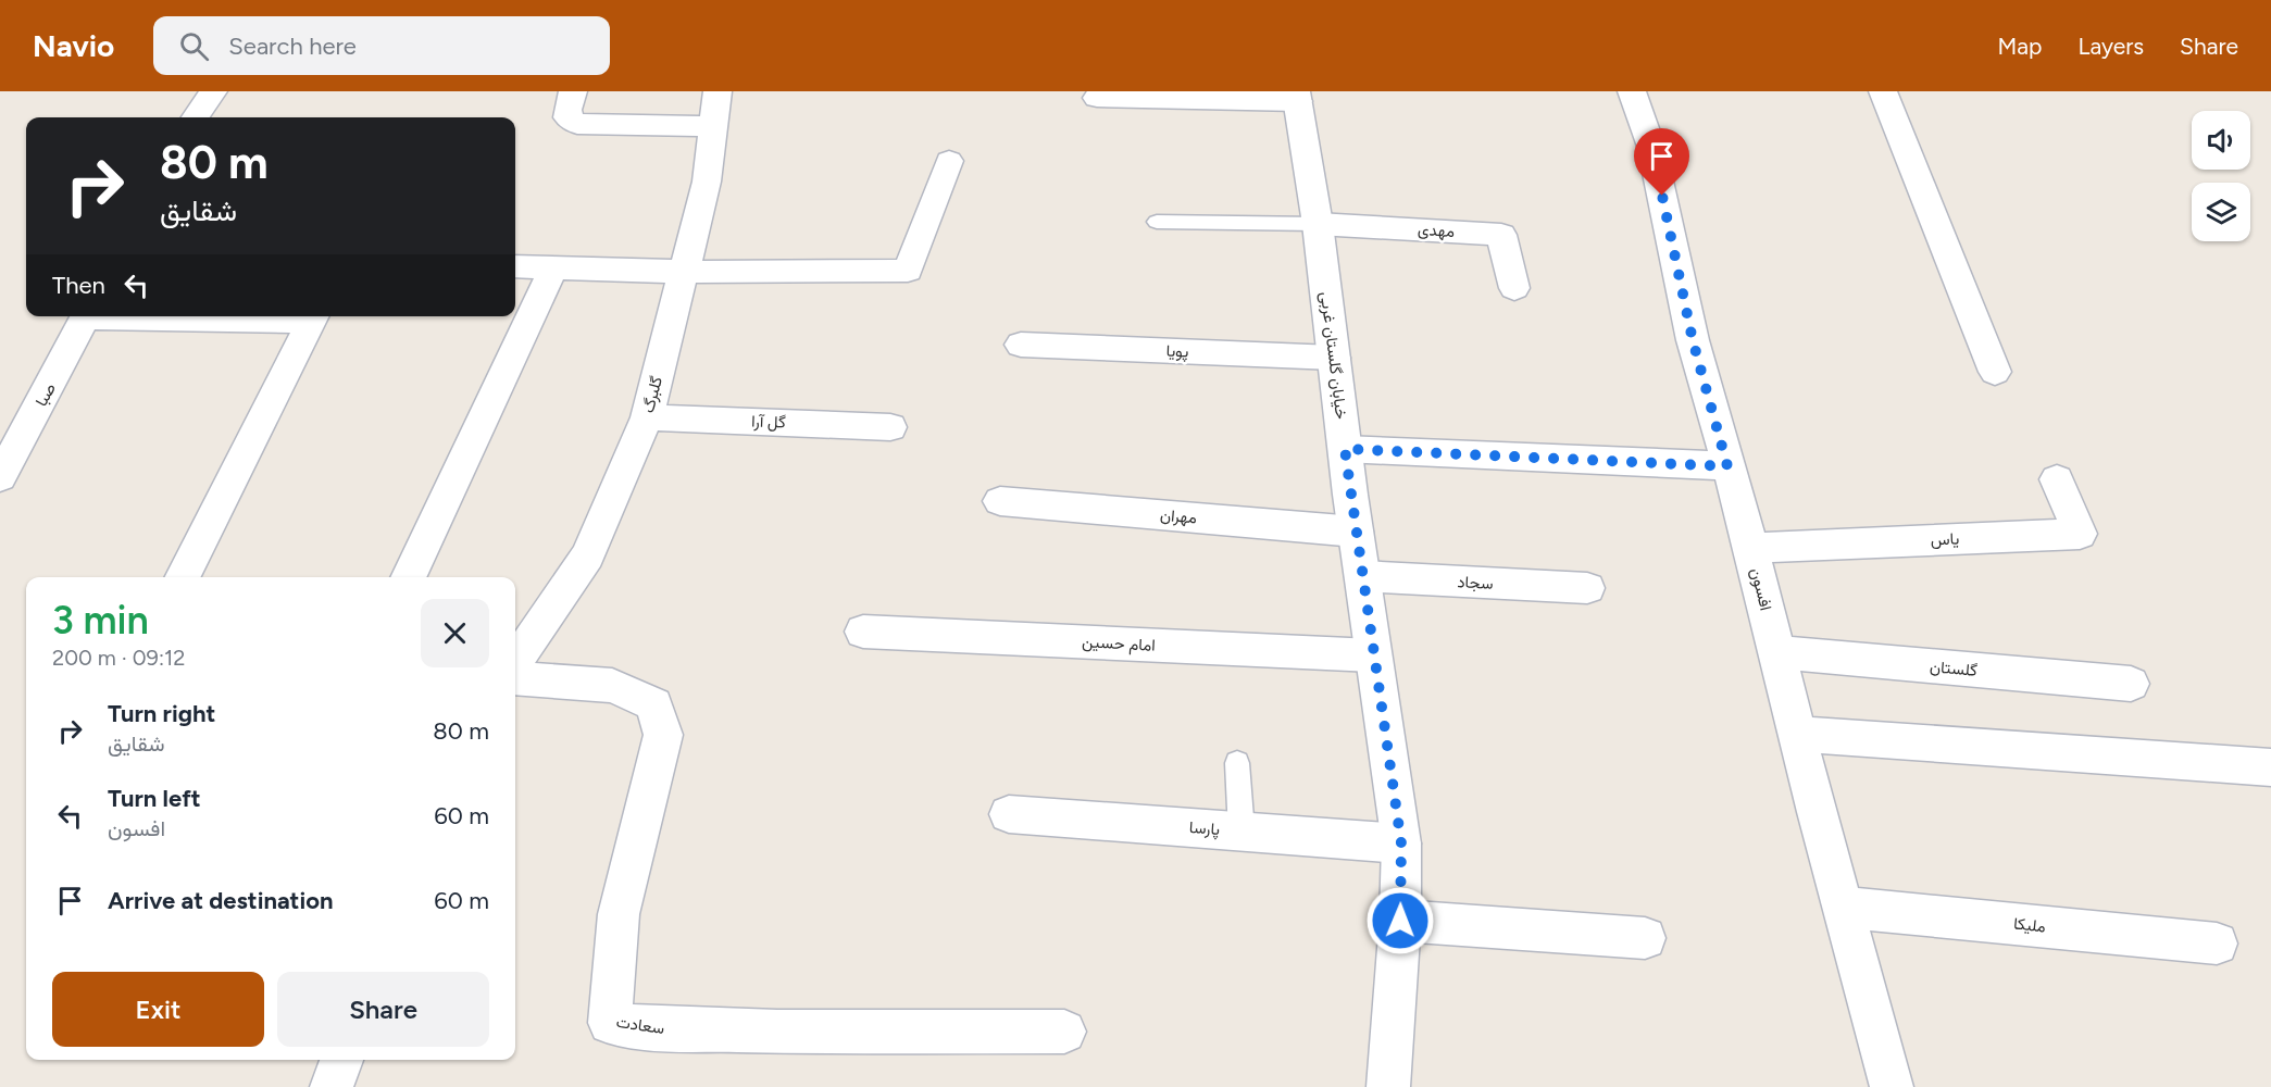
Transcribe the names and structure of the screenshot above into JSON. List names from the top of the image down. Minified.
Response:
{"streets":{"street":["مهدی","پویا","خیابان گلستان غربی","صبا","گلبرگ","گل آرا","مهران","یاس","سجاد","افسون","امام حسین","گلستان","پارسا","ملیکا","سعادت"]},"crossings":[["مهدی","خیابان گلستان غربی"],["پویا","خیابان گلستان غربی"],["خیابان گلستان غربی","مهران"],["خیابان گلستان غربی","سجاد"],["خیابان گلستان غربی","امام حسین"],["خیابان گلستان غربی","پارسا"],["گلبرگ","گل آرا"],["یاس","افسون"],["افسون","گلستان"],["افسون","ملیکا"]],"page":{"header":"Navio","search":"Search here","nav":["Map","Layers","Share"],"turn":["80 m","شقایق"],"then":"Then","heading":["3 min","200 m · 09:12"],"list":[{"name":"Turn right","note":"شقایق","value":"80 m"},{"name":"Turn left","note":"افسون","value":"60 m"},{"name":"Arrive at destination","value":"60 m"}],"buttons":["Exit","Share"]}}
